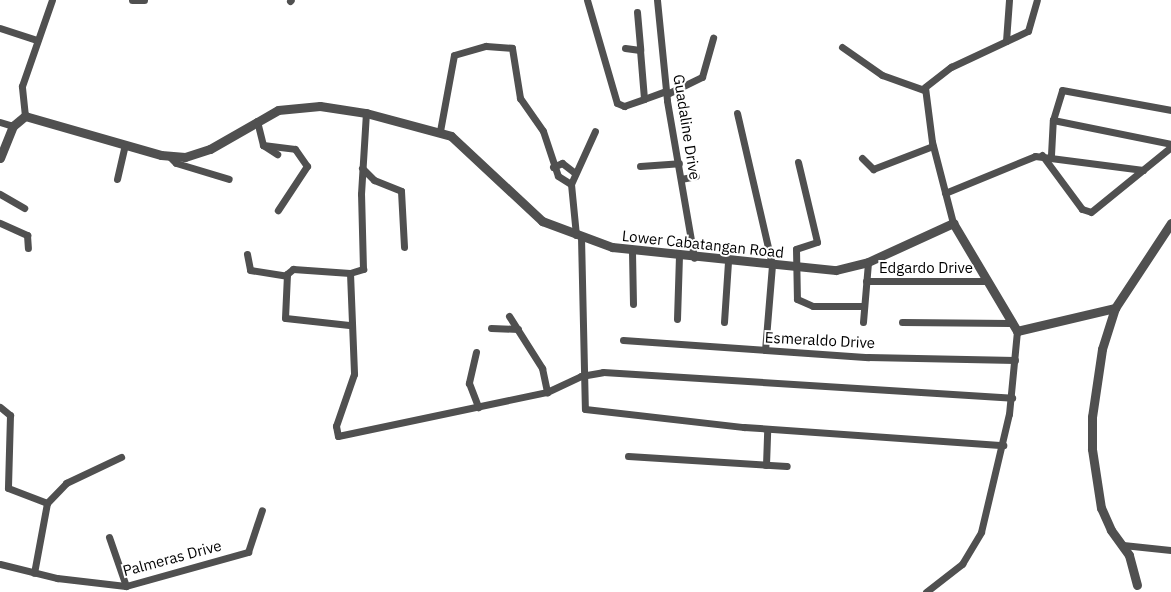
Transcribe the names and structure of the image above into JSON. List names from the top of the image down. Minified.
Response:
{"streets":{"street":["Guadaline Drive","Lower Cabatangan Road","Edgardo Drive","Esmeraldo Drive","Palmeras Drive"]},"crossings":[["Guadaline Drive","Lower Cabatangan Road"]]}
